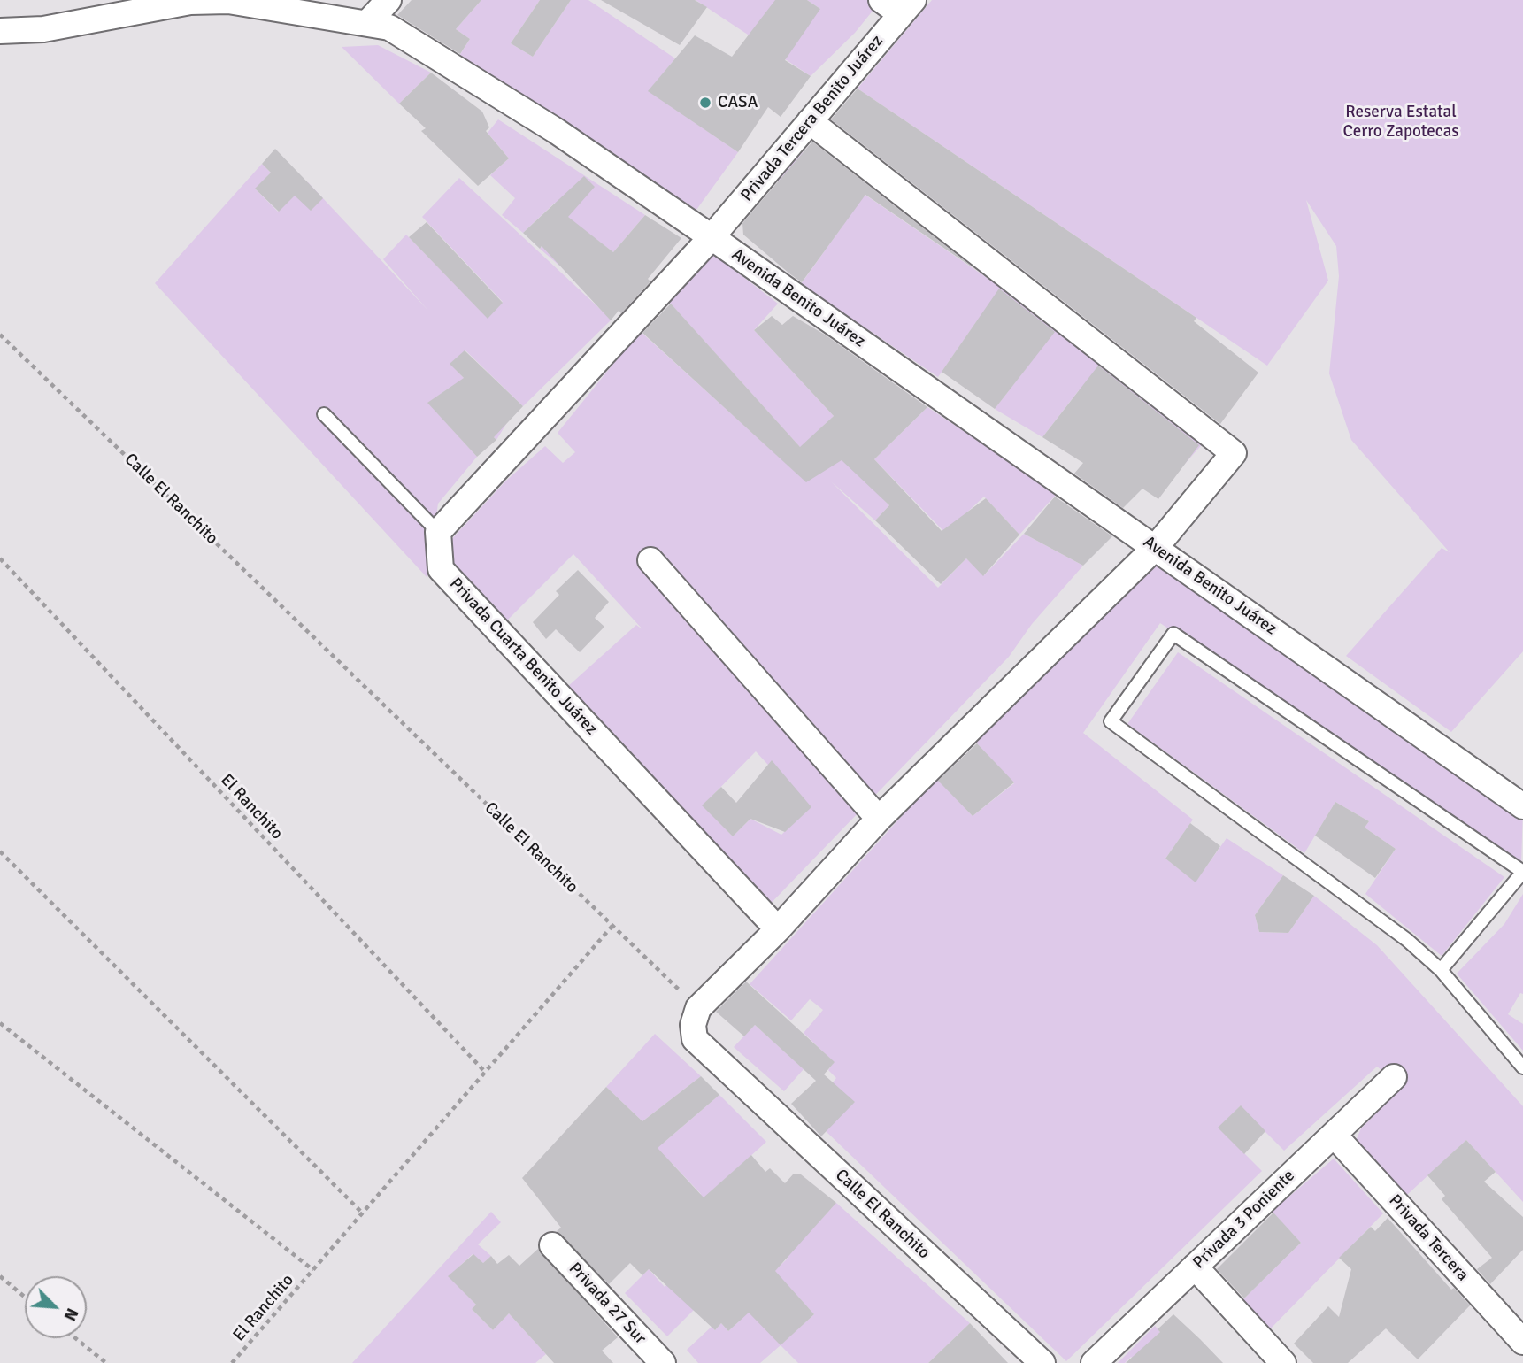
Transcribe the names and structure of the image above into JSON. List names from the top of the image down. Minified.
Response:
{"streets":{"street":["Privada Tercera Benito Juárez","Avenida Benito Juárez","Calle El Ranchito","Privada Cuarta Benito Juárez","Privada 3 Poniente","Privada Tercera","Privada 27 Sur"],"path":["El Ranchito"]},"crossings":[["Privada Tercera Benito Juárez","Avenida Benito Juárez"],["Calle El Ranchito","El Ranchito"],["Privada 3 Poniente","Privada Tercera"]],"parks":["Reserva Estatal Cerro Zapotecas"],"places":["CASA"],"north":"bottom right"}
